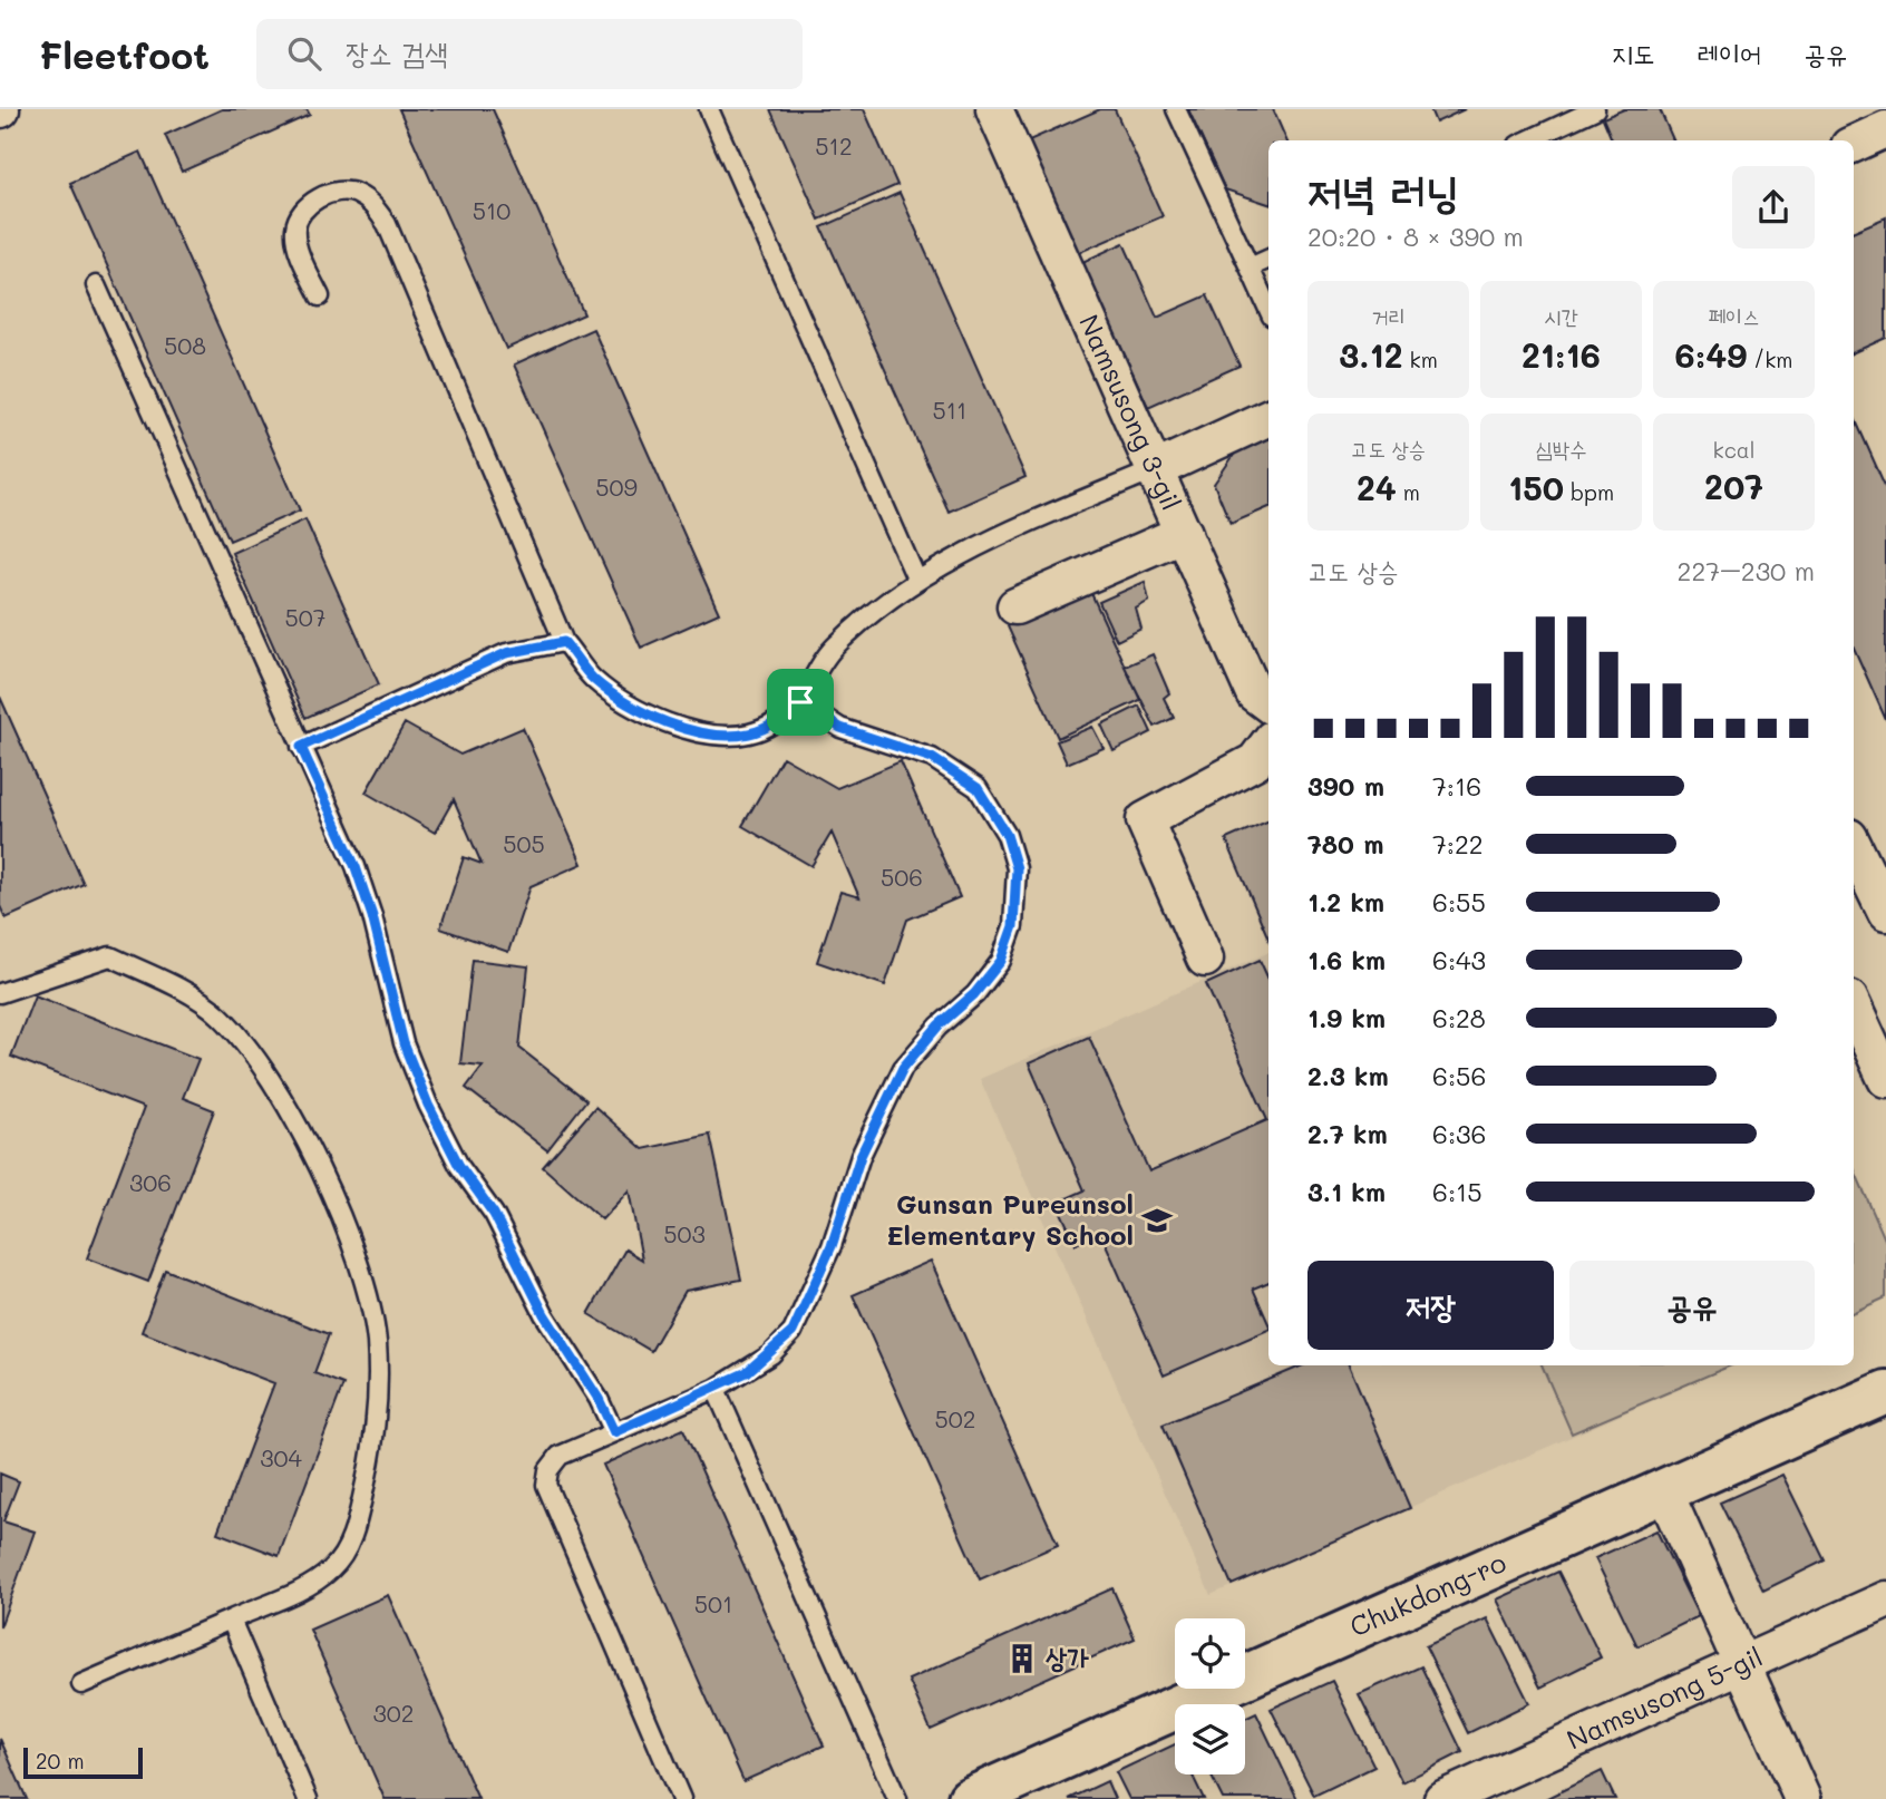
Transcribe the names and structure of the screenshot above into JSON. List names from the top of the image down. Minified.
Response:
{"streets":{"street":["Namsusong 3-gil","Chukdong-ro","Namsusong 5-gil"]},"places":{"school or university":["Gunsan Pureunsol Elementary School"],"building":["상가"]},"house_numbers":["512","510","508","511","509","507","505","506","306","503","502","304","501","302"],"scale_bar":"20 m","page":{"header":"Fleetfoot","search":"장소 검색","nav":["지도","레이어","공유"],"heading":["저녁 러닝","20:20 · 8 × 390 m"],"stats":[["거리","3.12 km"],["시간","21:16"],["페이스","6:49 /km"],["고도 상승","24 m"],["심박수","150 bpm"],["kcal","207"]],"chart":["고도 상승","227–230 m"],"list":[{"name":"390 m","note":"7:16"},{"name":"780 m","note":"7:22"},{"name":"1.2 km","note":"6:55"},{"name":"1.6 km","note":"6:43"},{"name":"1.9 km","note":"6:28"},{"name":"2.3 km","note":"6:56"},{"name":"2.7 km","note":"6:36"},{"name":"3.1 km","note":"6:15"}],"buttons":["저장","공유"],"scale":"20 m"}}
